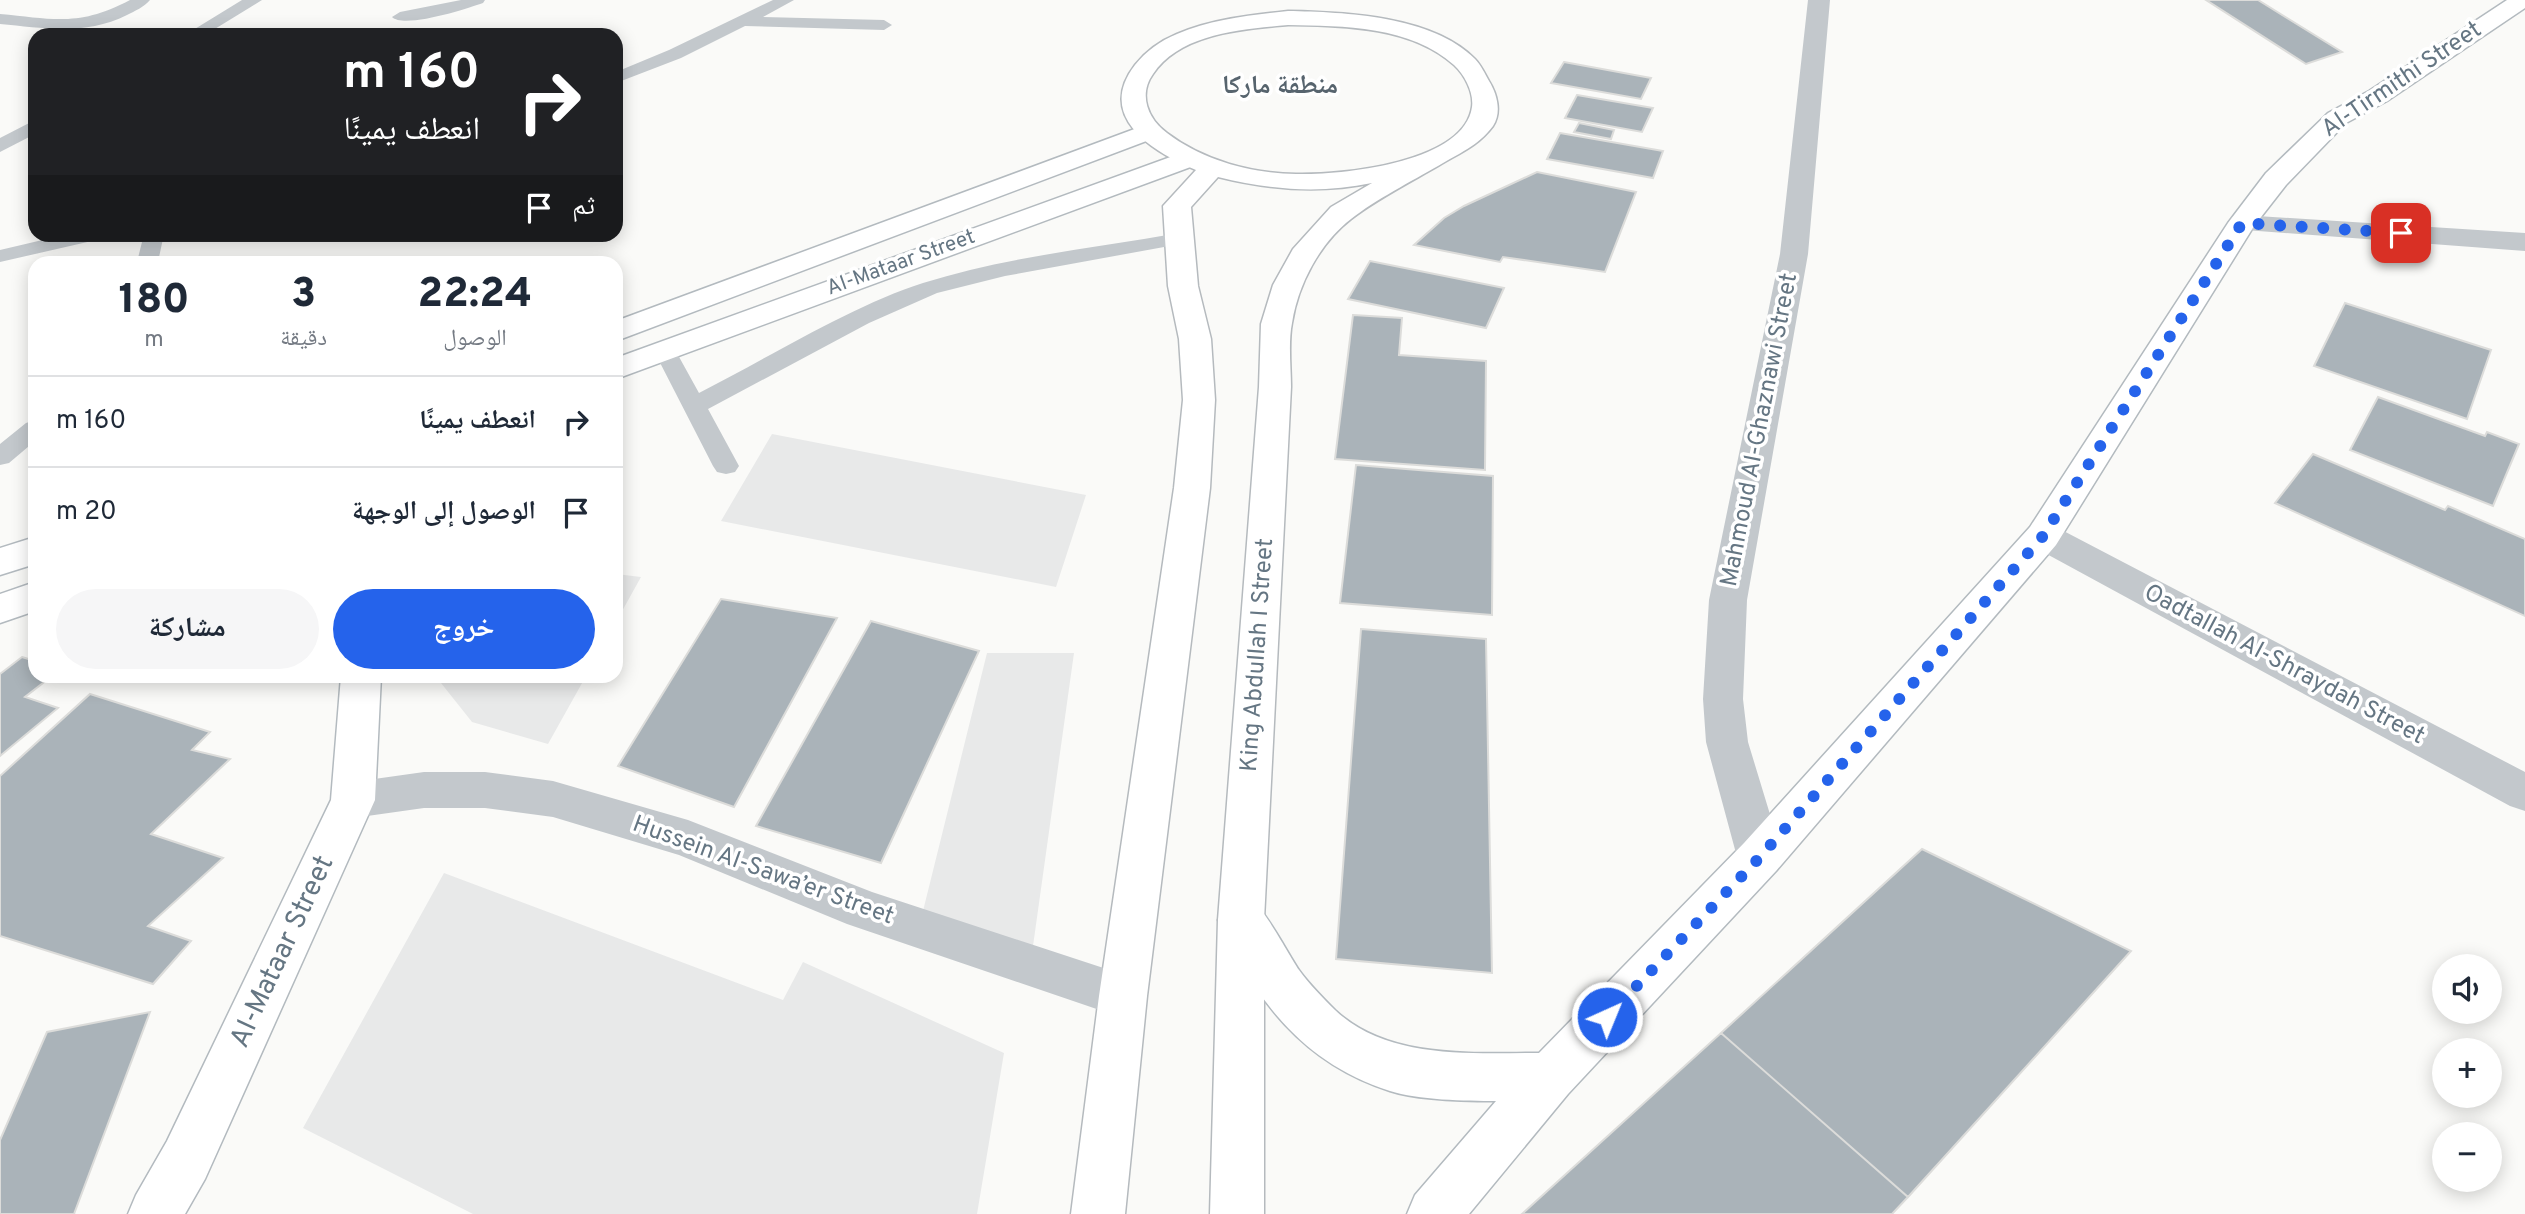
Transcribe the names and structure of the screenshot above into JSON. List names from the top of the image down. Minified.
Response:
{"streets":{"main road":["Al-Tirmithi Street","Al-Mataar Street","King Abdullah I Street"],"street":["Mahmoud Al-Ghaznawi Street","Oadtallah Al-Shraydah Street","Hussein Al-Sawa’er Street"]},"crossings":[["Al-Tirmithi Street","Mahmoud Al-Ghaznawi Street"],["Al-Tirmithi Street","Oadtallah Al-Shraydah Street"],["Al-Mataar Street","Hussein Al-Sawa’er Street"]],"districts":["منطقة ماركا"],"page":{"turn":["160 m","انعطف يمينًا"],"then":"ثم","eta":["22:24","الوصول","3","دقيقة","180","m"],"list":[{"name":"انعطف يمينًا","value":"160 m"},{"name":"الوصول إلى الوجهة","value":"20 m"}],"buttons":["خروج","مشاركة"],"map_buttons":["+","−"]}}
